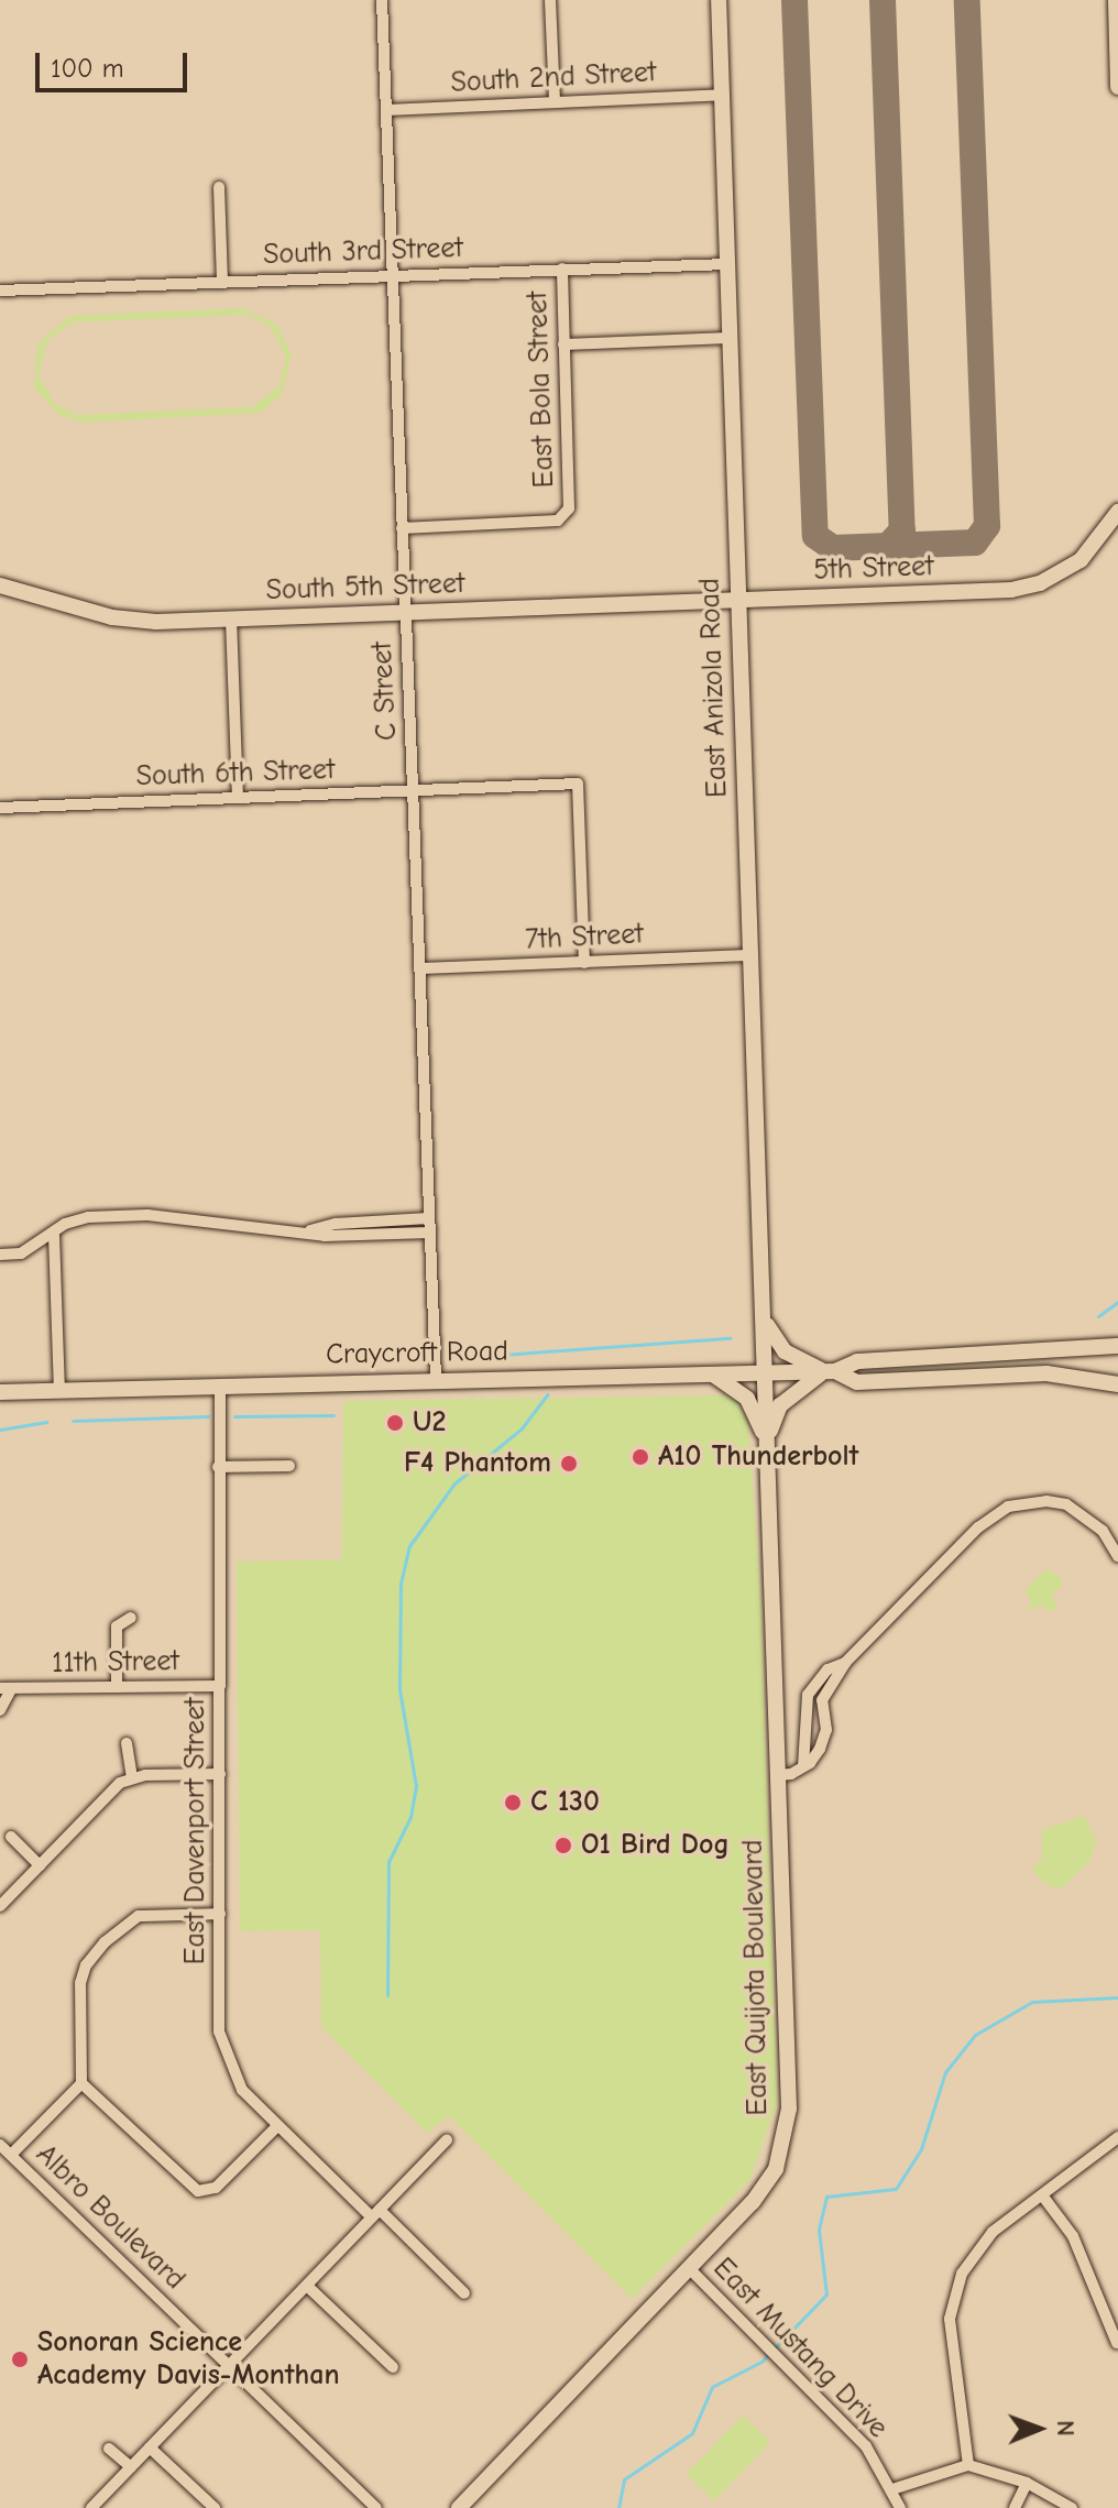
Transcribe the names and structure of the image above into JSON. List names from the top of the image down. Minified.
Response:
{"streets":{"street":["South 2nd Street","South 3rd Street","East Bola Street","5th Street","South 5th Street","East Anizola Road","C Street","South 6th Street","7th Street","Craycroft Road","11th Street","East Davenport Street","East Quijota Boulevard","Albro Boulevard","East Mustang Drive"]},"crossings":[["South 2nd Street","East Anizola Road"],["South 2nd Street","C Street"],["South 3rd Street","East Bola Street"],["South 3rd Street","East Anizola Road"],["South 3rd Street","C Street"],["East Bola Street","C Street"],["5th Street","South 5th Street"],["5th Street","East Anizola Road"],["South 5th Street","East Anizola Road"],["South 5th Street","C Street"],["East Anizola Road","7th Street"],["East Anizola Road","Craycroft Road"],["East Anizola Road","East Quijota Boulevard"],["C Street","South 6th Street"],["C Street","7th Street"],["C Street","Craycroft Road"],["South 6th Street","7th Street"],["Craycroft Road","East Davenport Street"],["Craycroft Road","East Quijota Boulevard"],["11th Street","East Davenport Street"],["East Quijota Boulevard","East Mustang Drive"]],"places":["U2","A10 Thunderbolt","F4 Phantom","C 130","O1 Bird Dog","Sonoran Science Academy Davis-Monthan"],"scale_bar":"100 m","north":"right"}
